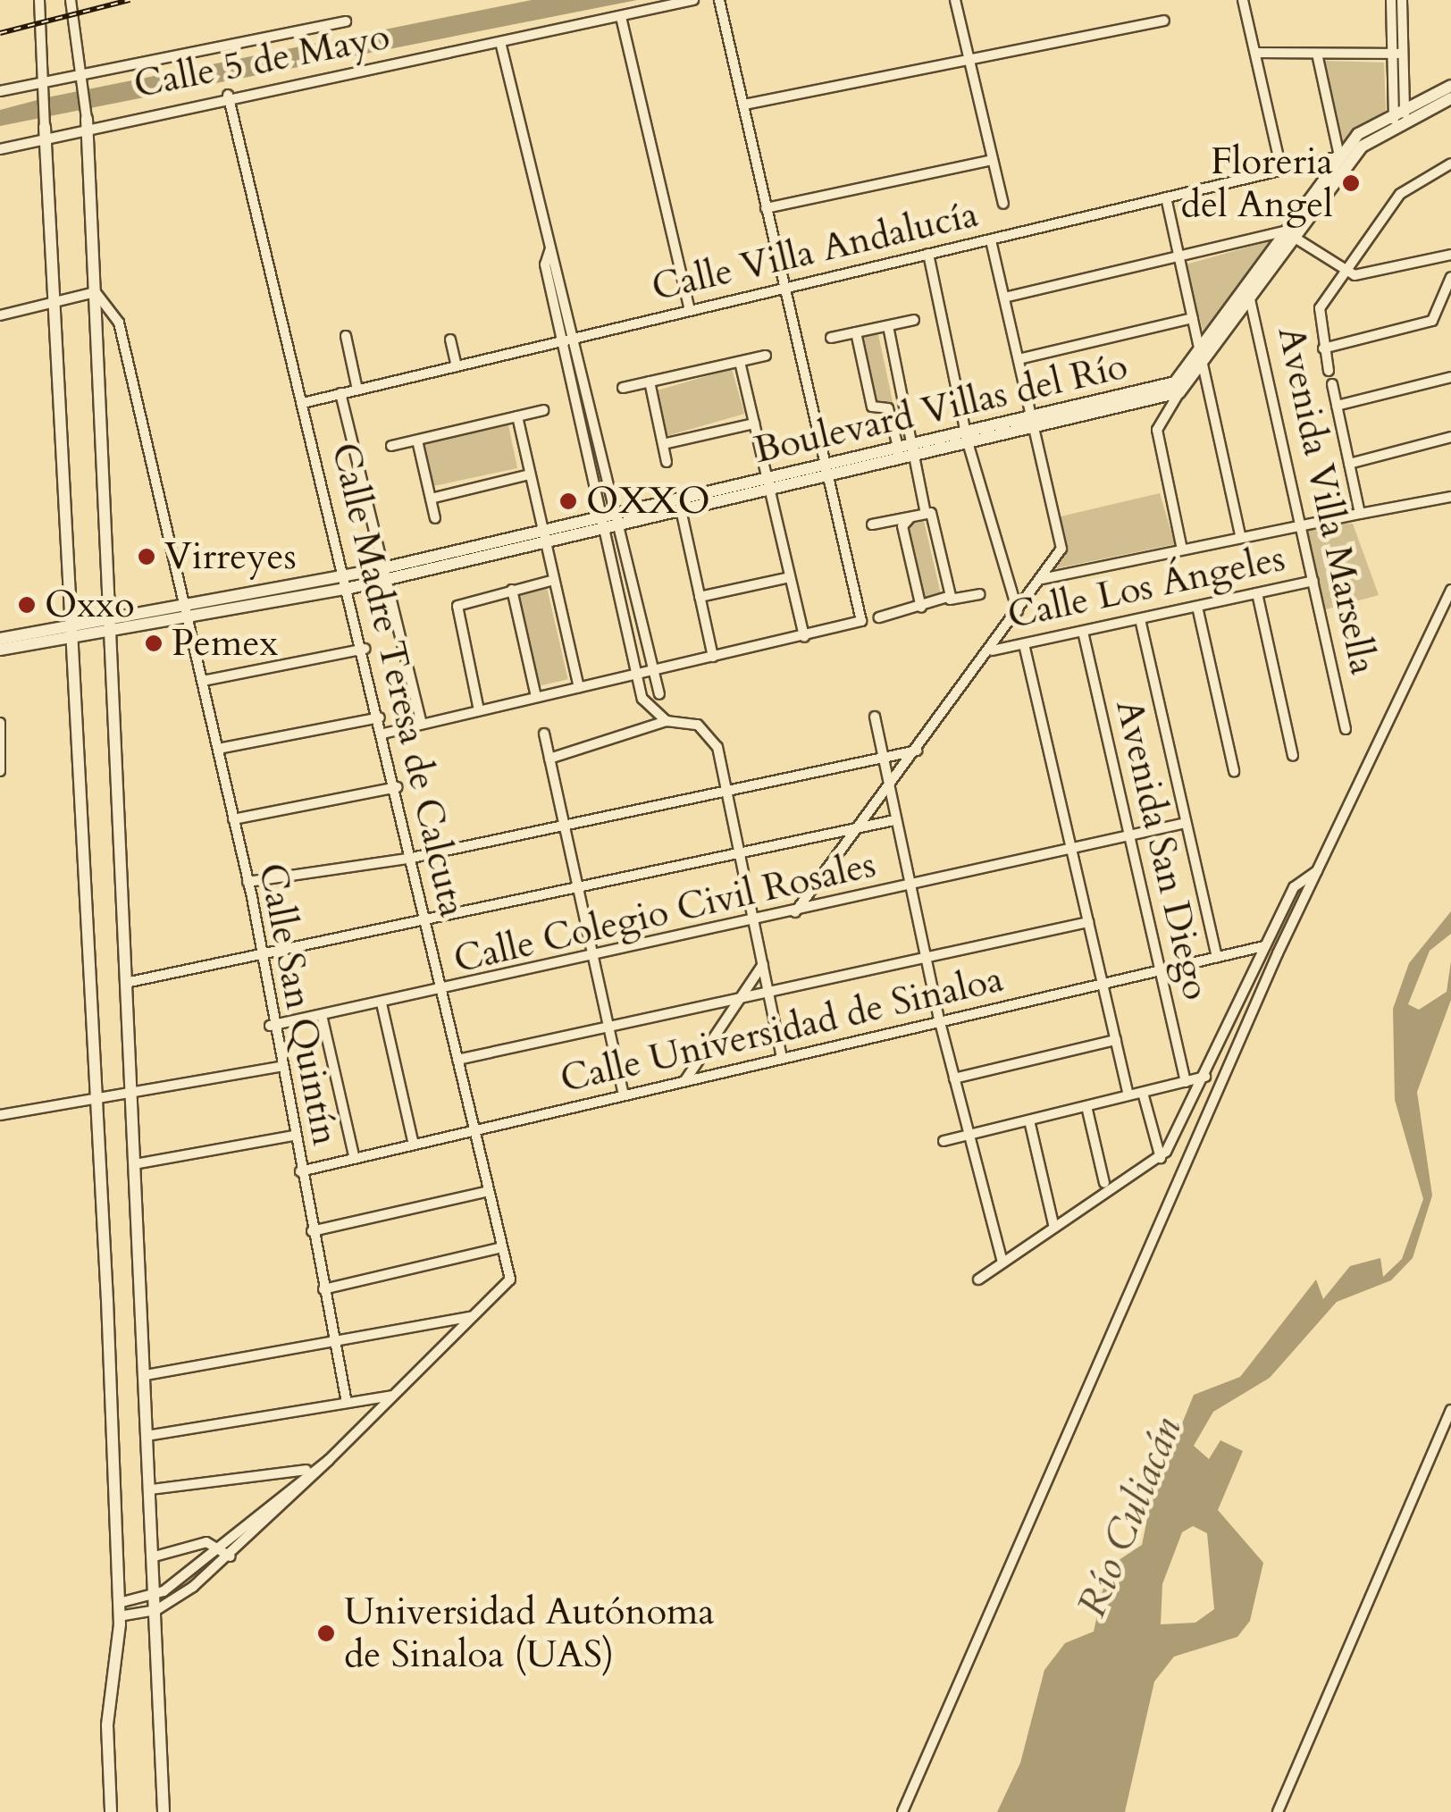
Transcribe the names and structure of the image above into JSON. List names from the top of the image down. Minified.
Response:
{"streets":{"street":["Calle 5 de Mayo","Calle Villa Andalucía","Boulevard Villas del Río","Avenida Villa Marsella","Calle Los Ángeles","Calle Madre Teresa de Calcuta","Avenida San Diego","Calle Colegio Civil Rosales","Calle San Quintín","Calle Universidad de Sinaloa"]},"crossings":[["Calle 5 de Mayo","Calle Madre Teresa de Calcuta"],["Calle Villa Andalucía","Boulevard Villas del Río"],["Calle Villa Andalucía","Calle Madre Teresa de Calcuta"],["Boulevard Villas del Río","Avenida Villa Marsella"],["Boulevard Villas del Río","Calle Madre Teresa de Calcuta"],["Boulevard Villas del Río","Calle San Quintín"],["Avenida Villa Marsella","Calle Los Ángeles"],["Calle Los Ángeles","Avenida San Diego"],["Calle Madre Teresa de Calcuta","Calle Colegio Civil Rosales"],["Calle Madre Teresa de Calcuta","Calle Universidad de Sinaloa"],["Avenida San Diego","Calle Colegio Civil Rosales"],["Avenida San Diego","Calle Universidad de Sinaloa"],["Calle Colegio Civil Rosales","Calle San Quintín"],["Calle San Quintín","Calle Universidad de Sinaloa"]],"water":["Río Culiacán"],"places":["Floreria del Angel","OXXO","Virreyes","Oxxo","Pemex","Universidad Autónoma de Sinaloa (UAS)"]}
